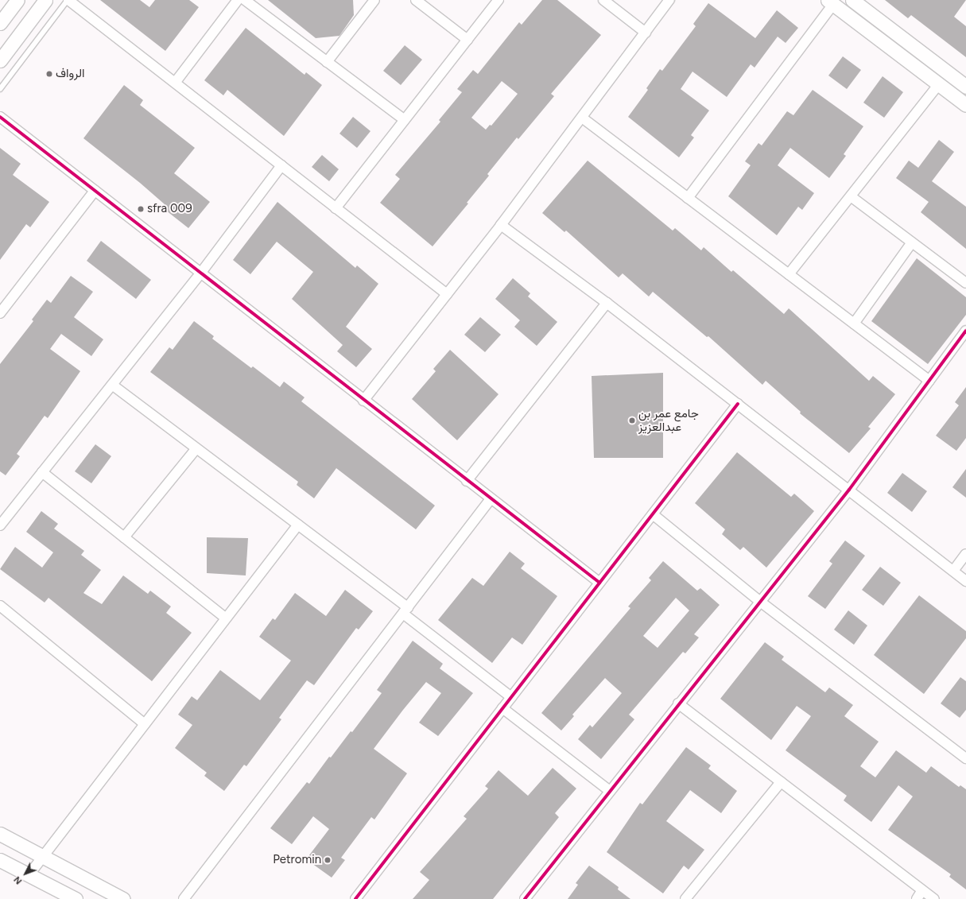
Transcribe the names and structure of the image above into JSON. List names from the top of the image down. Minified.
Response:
{"places":["الرواف","sfra 009","جامع عمر بن عبدالعزيز","Petromin"],"north":"bottom left"}
